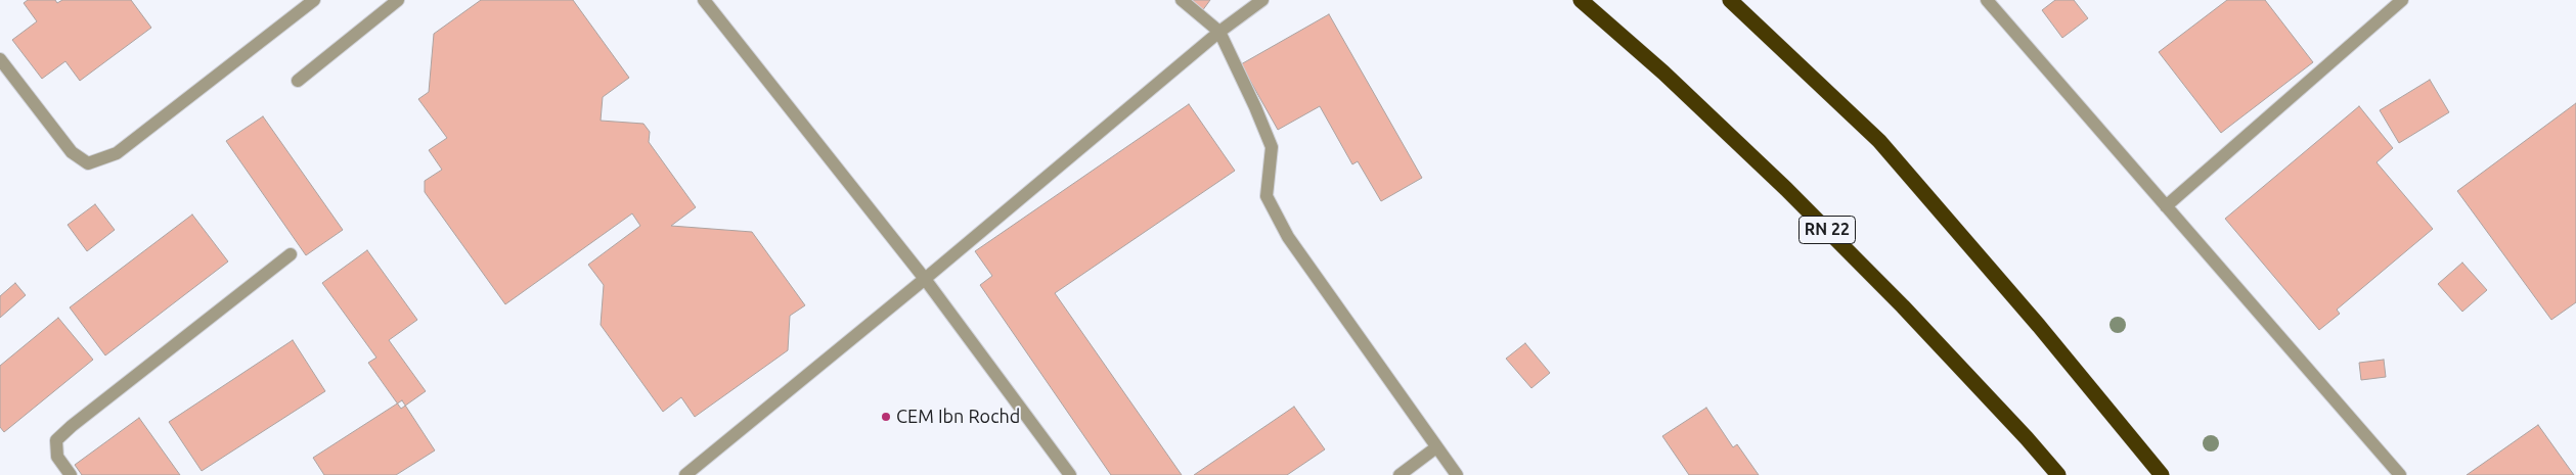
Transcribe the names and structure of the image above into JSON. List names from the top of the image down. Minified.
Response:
{"streets":{"highway":["RN 22"]},"places":["CEM Ibn Rochd"]}
